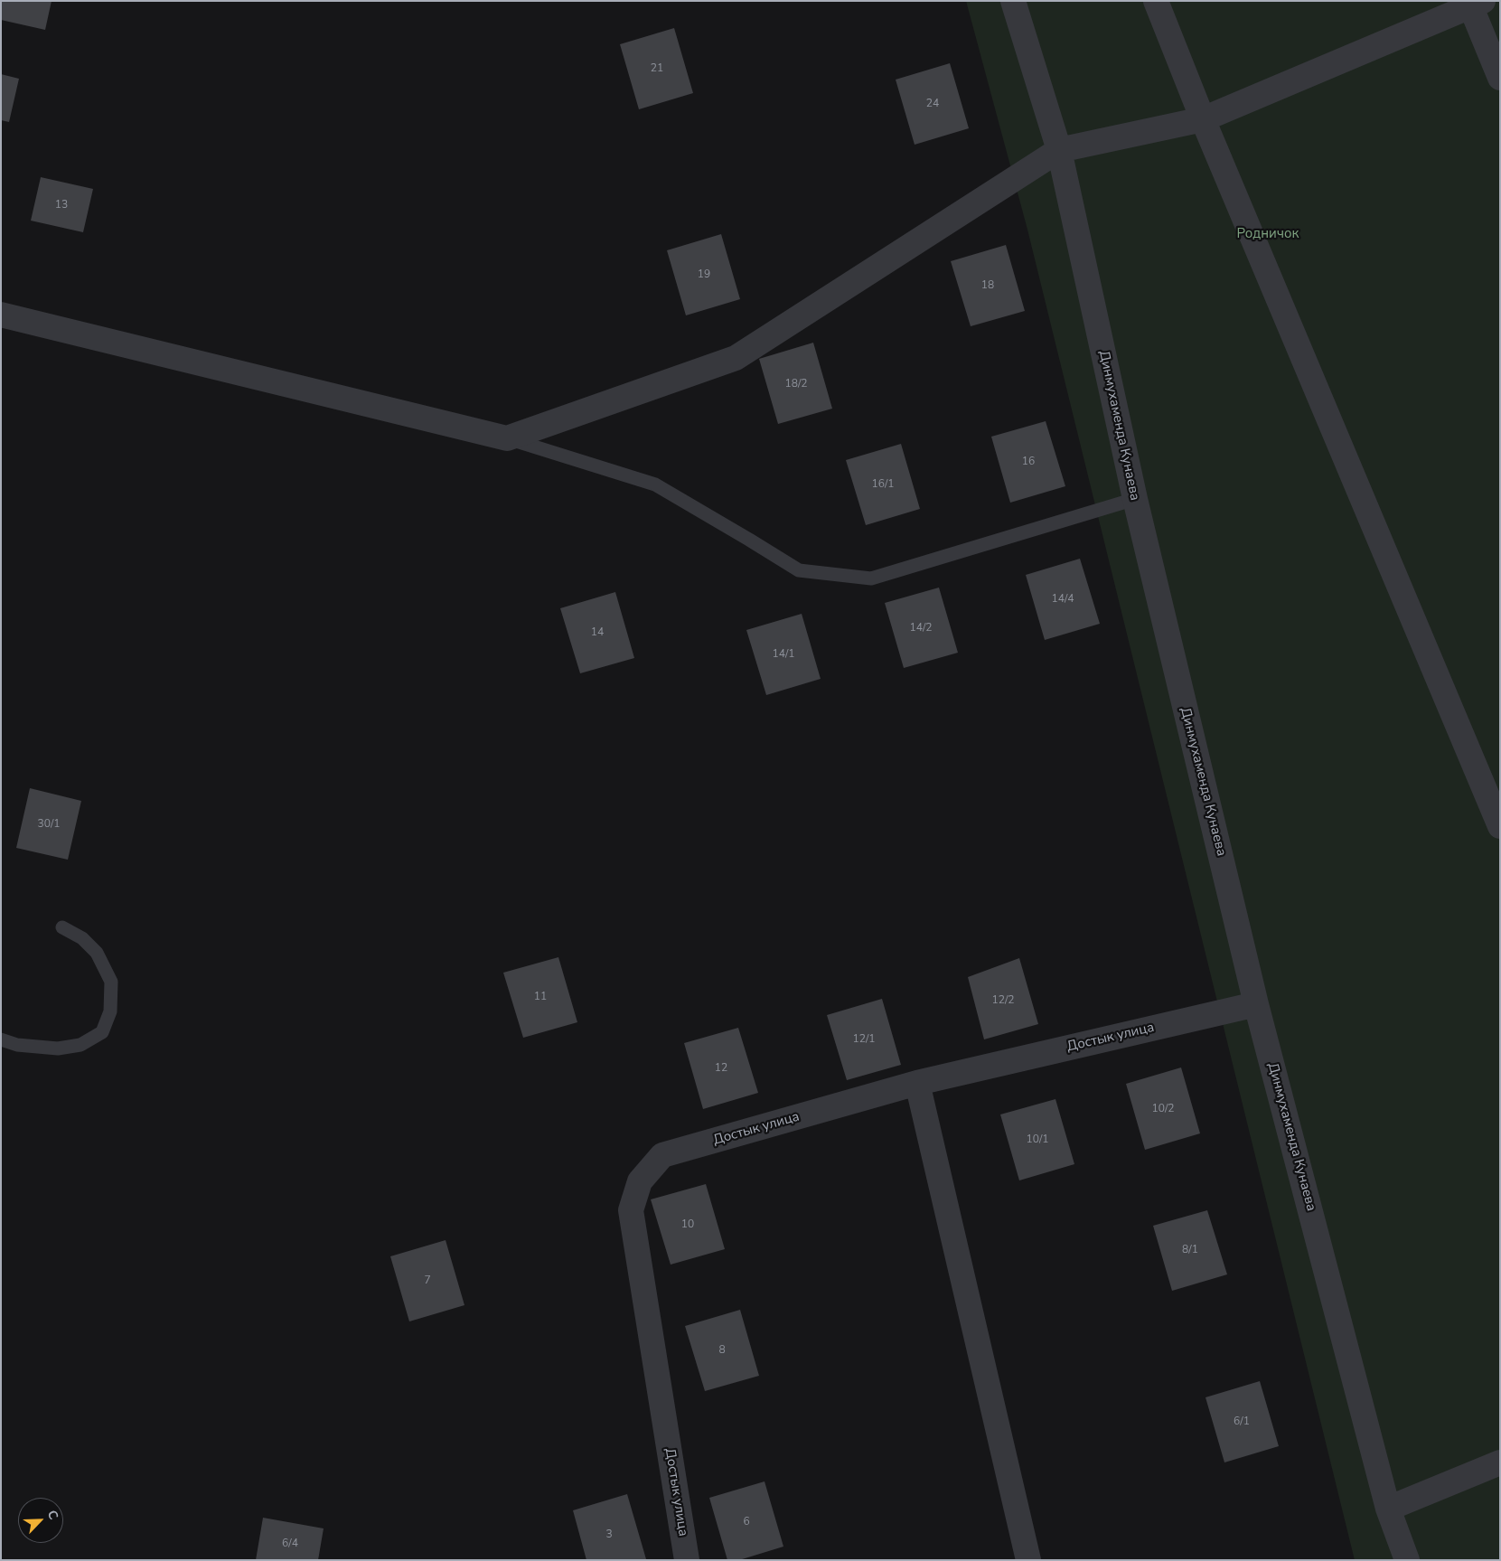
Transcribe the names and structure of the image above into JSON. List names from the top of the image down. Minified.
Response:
{"streets":{"street":["Динмухаменда Кунаева","Достык улица"]},"crossings":[["Динмухаменда Кунаева","Достык улица"]],"parks":["Родничок"],"house_numbers":["21","24","13","19","18","18/2","16","16/1","14/4","14/2","14","14/1","30/1","11","12/2","12/1","12","10/2","10/1","10","8/1","7","8","6/1","6","3","6/4"],"north":"top right"}
